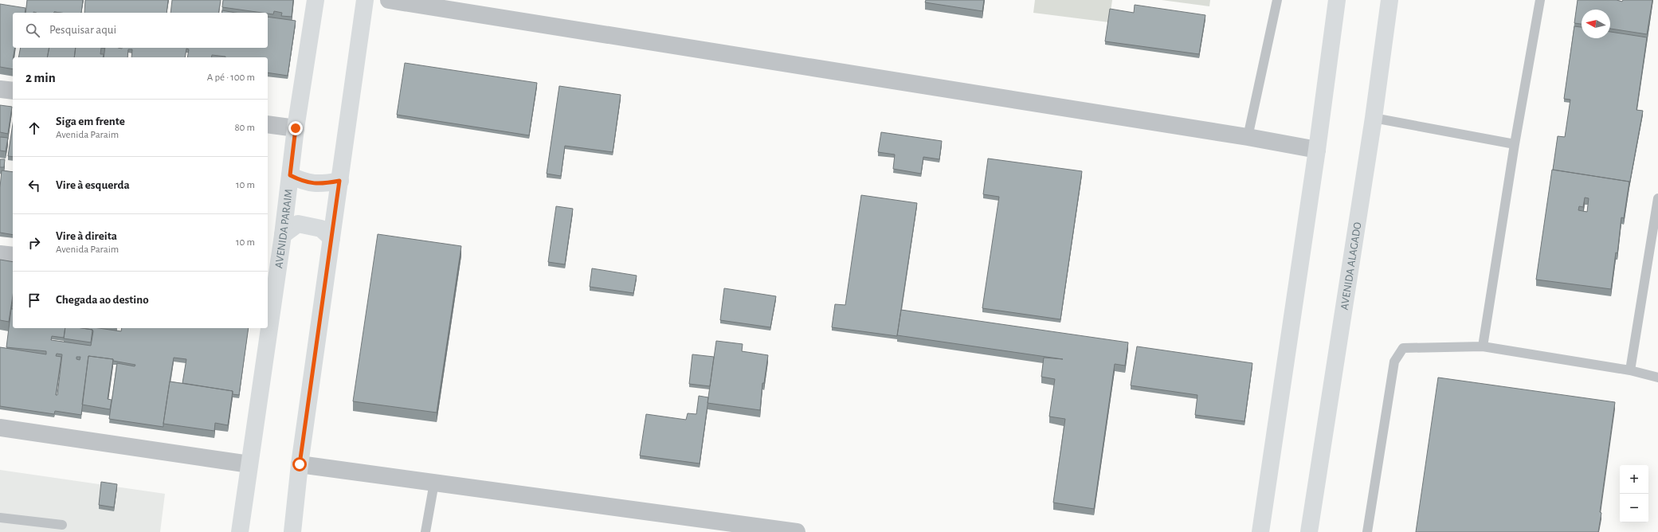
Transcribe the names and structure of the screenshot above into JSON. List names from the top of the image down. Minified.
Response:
{"streets":{"street":["AVENIDA PARAIM","AVENIDA ALAGADO"]},"north":"left","page":{"search":"Pesquisar aqui","heading":["2 min","A pé · 100 m"],"list":[["Siga em frente","Avenida Paraim","80 m"],["Vire à esquerda","10 m"],["Vire à direita","Avenida Paraim","10 m"],"Chegada ao destino"],"map_buttons":["+","−"]}}
